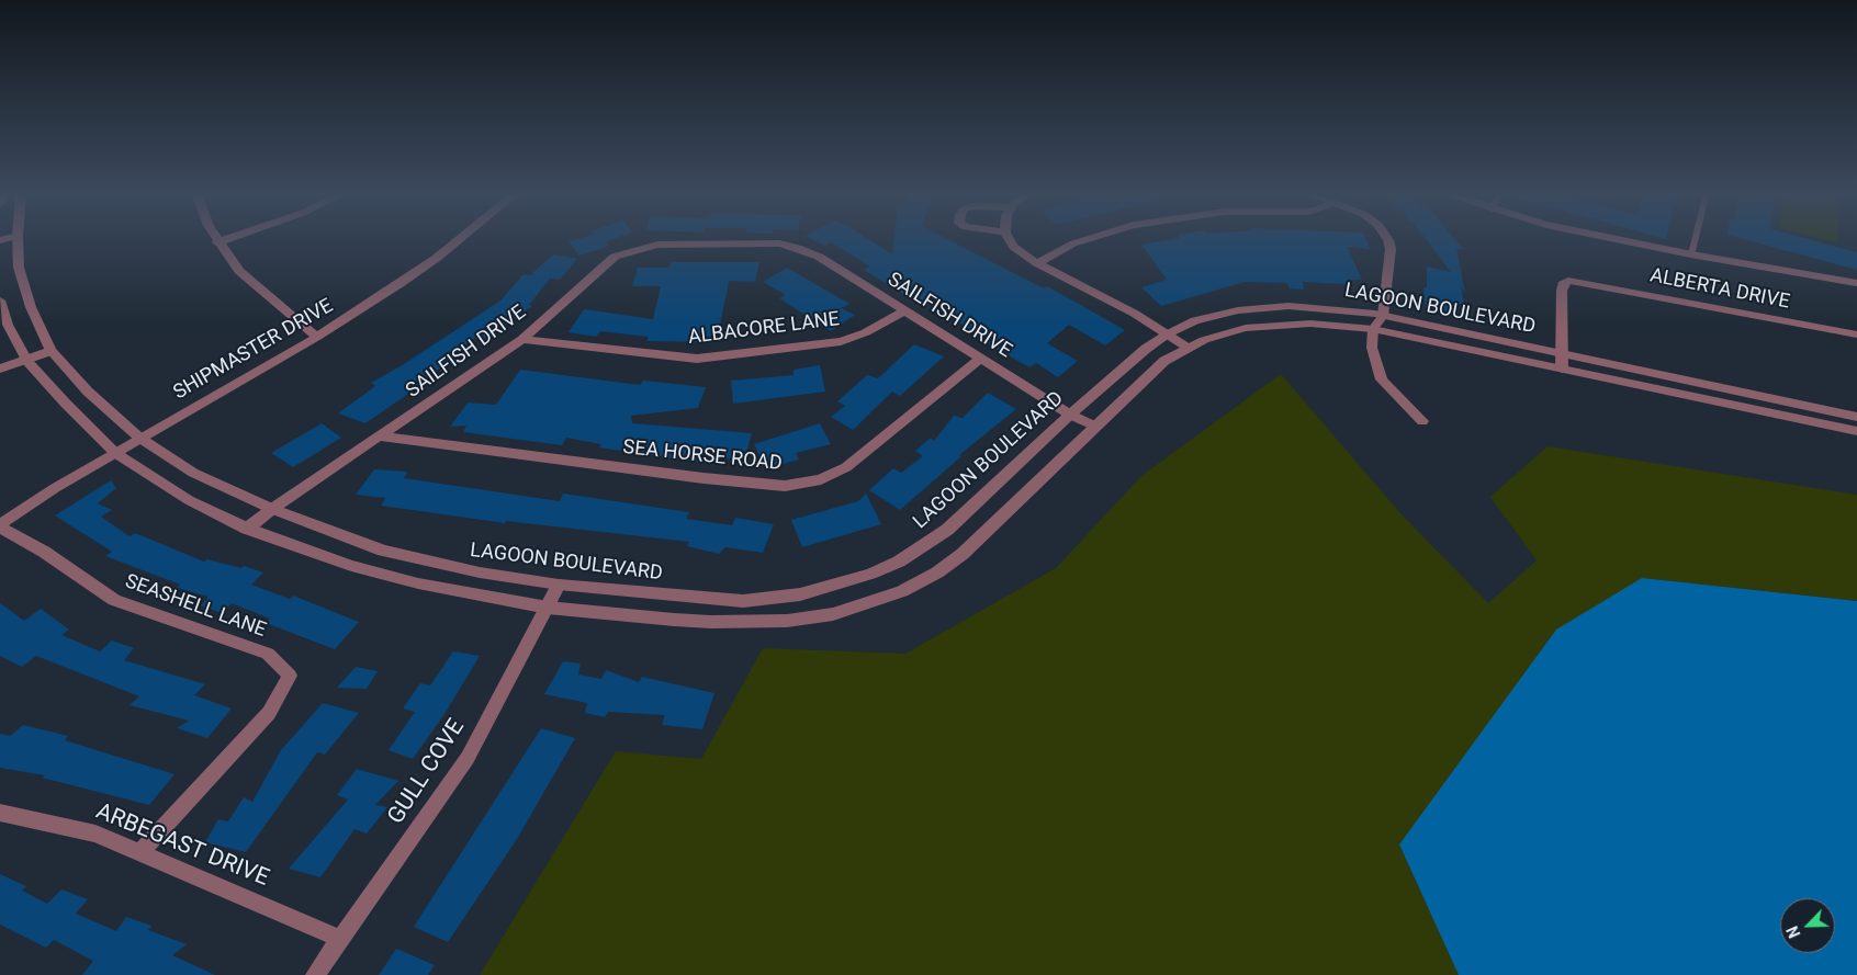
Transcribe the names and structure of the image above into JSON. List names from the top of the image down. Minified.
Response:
{"streets":{"street":["ALBERTA DRIVE","LAGOON BOULEVARD","SAILFISH DRIVE","ALBACORE LANE","SHIPMASTER DRIVE","SEA HORSE ROAD","SEASHELL LANE","GULL COVE","ARBEGAST DRIVE"]},"crossings":[["ALBERTA DRIVE","LAGOON BOULEVARD"],["LAGOON BOULEVARD","SAILFISH DRIVE"],["LAGOON BOULEVARD","SHIPMASTER DRIVE"],["LAGOON BOULEVARD","GULL COVE"],["SAILFISH DRIVE","ALBACORE LANE"],["SAILFISH DRIVE","SEA HORSE ROAD"],["SHIPMASTER DRIVE","SEASHELL LANE"],["SEASHELL LANE","ARBEGAST DRIVE"],["GULL COVE","ARBEGAST DRIVE"]],"north":"bottom left"}
